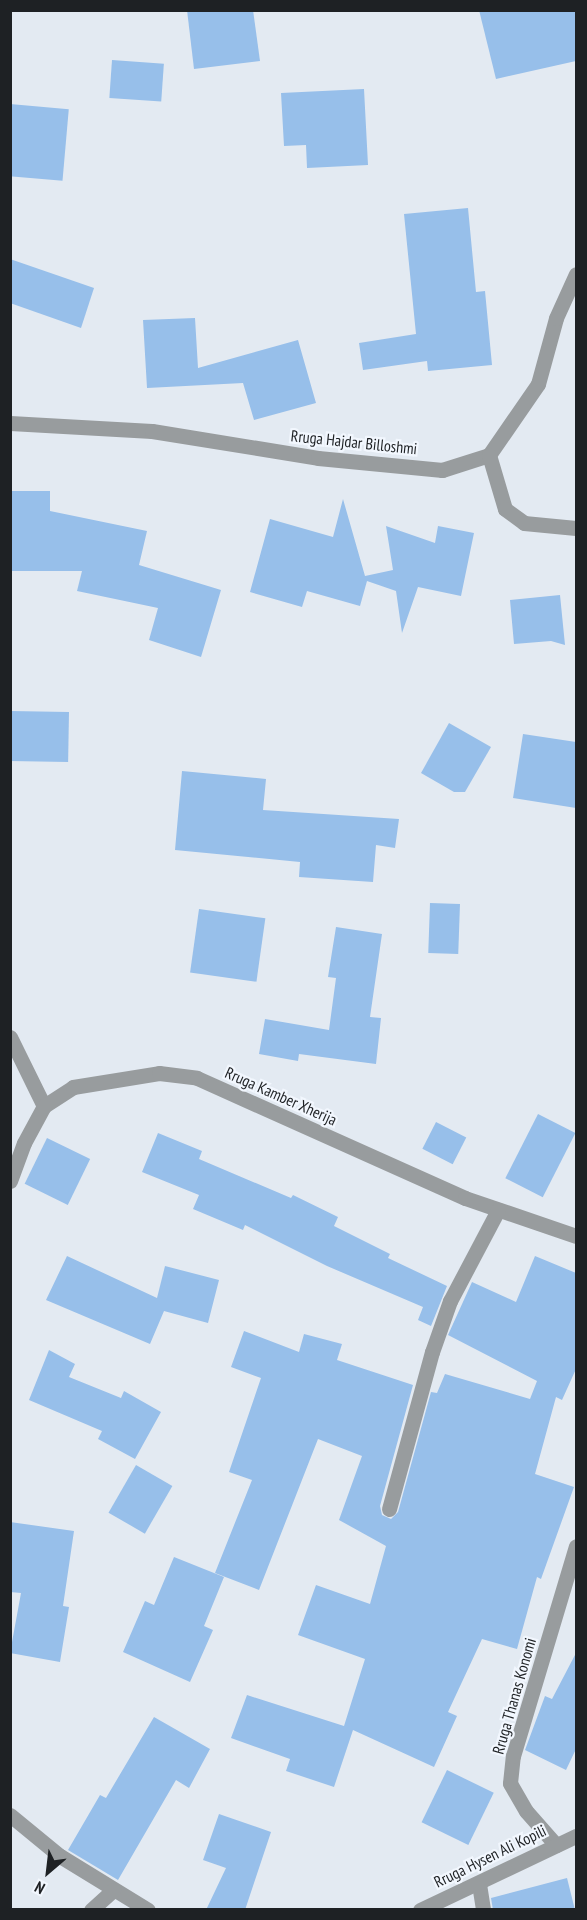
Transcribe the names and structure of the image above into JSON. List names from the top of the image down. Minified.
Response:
{"streets":{"street":["Rruga Hajdar Billoshmi","Rruga Kamber Xherija","Rruga Thanas Konomi","Rruga Hysen Ali Kopili"]},"crossings":[["Rruga Thanas Konomi","Rruga Hysen Ali Kopili"]],"north":"bottom left"}
